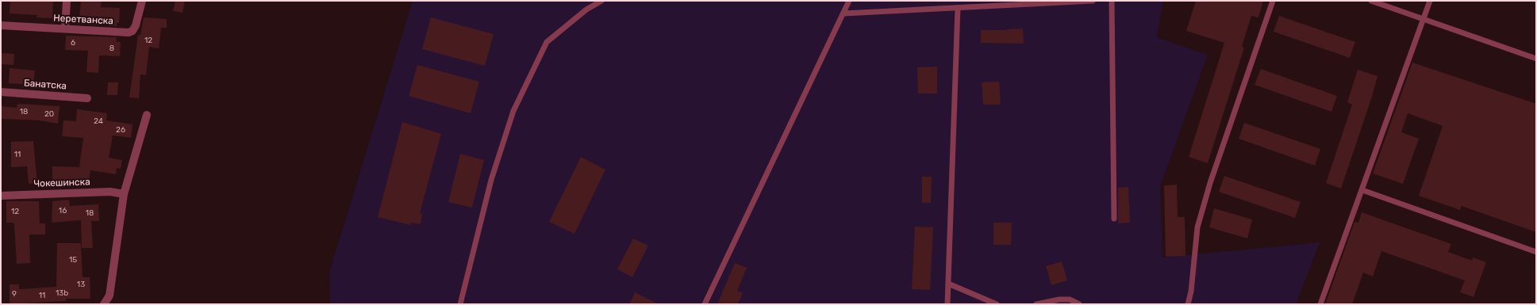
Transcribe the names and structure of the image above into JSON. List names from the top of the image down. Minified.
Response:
{"streets":{"street":["Неретванска","Банатска","Чокешинска"]},"house_numbers":["12","6","8","18","20","24","26","11","16","12","18","15","13","13b","9","11"]}
